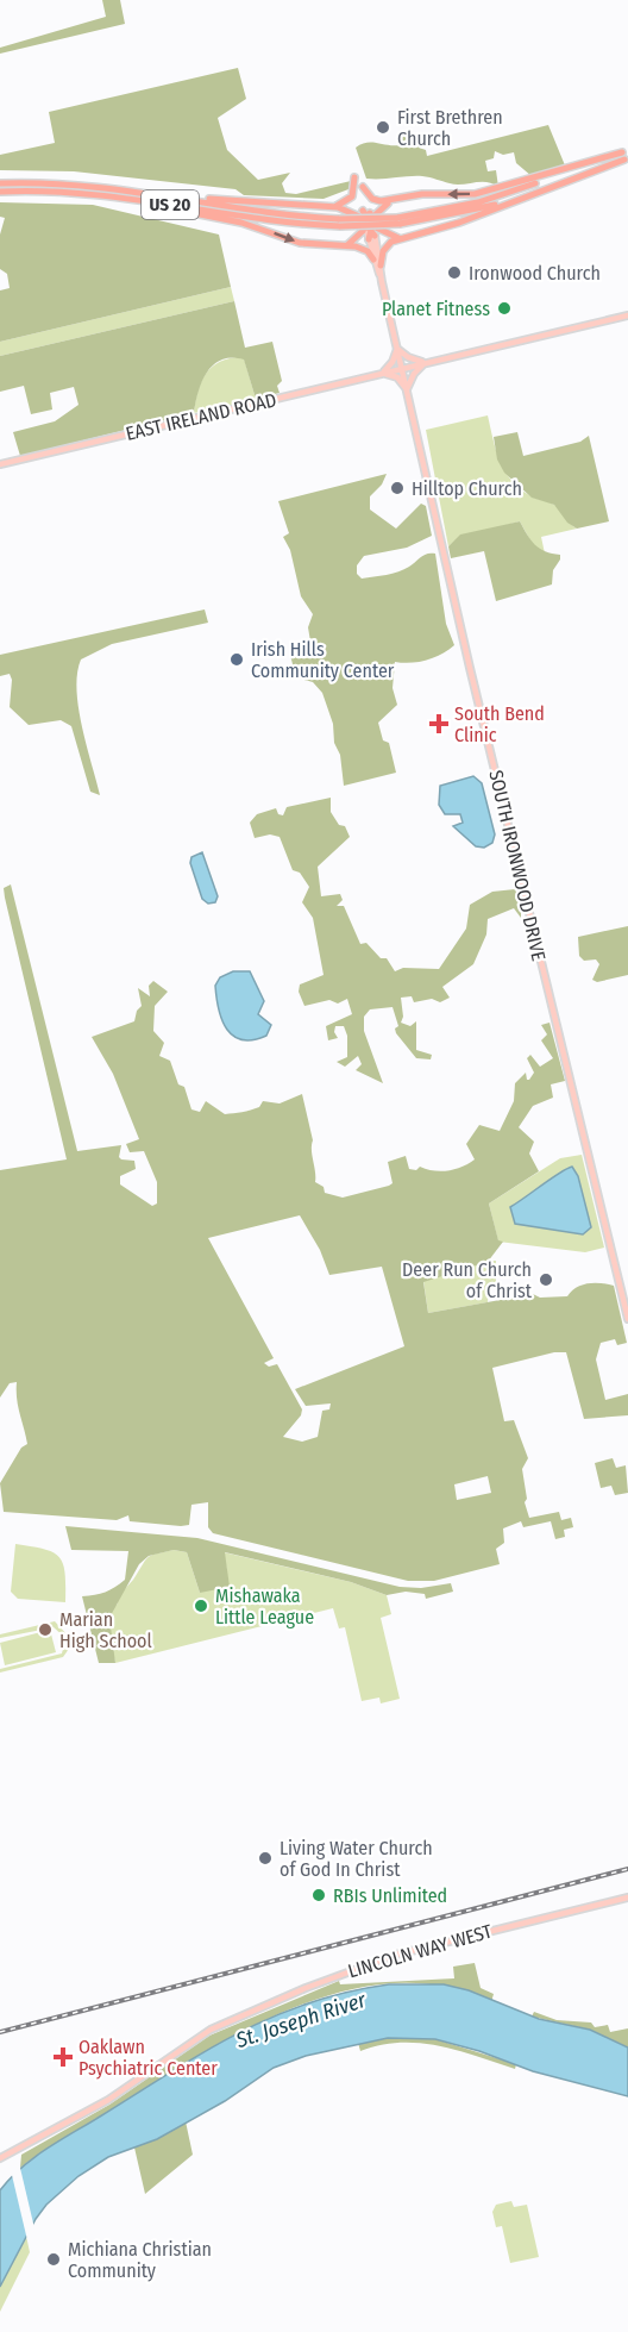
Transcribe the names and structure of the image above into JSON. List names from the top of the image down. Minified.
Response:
{"streets":{"highway":["US 20"],"main road":["EAST IRELAND ROAD","SOUTH IRONWOOD DRIVE","LINCOLN WAY WEST"]},"crossings":[["EAST IRELAND ROAD","SOUTH IRONWOOD DRIVE"]],"water":["St. Joseph River"],"places":{"other":["First Brethren Church","Ironwood Church","Planet Fitness","Hilltop Church","Irish Hills Community Center","Deer Run Church of Christ","Mishawaka Little League","Marian High School","Living Water Church of God In Christ","RBIs Unlimited","Michiana Christian Community"],"health":["South Bend Clinic","Oaklawn Psychiatric Center"]}}
